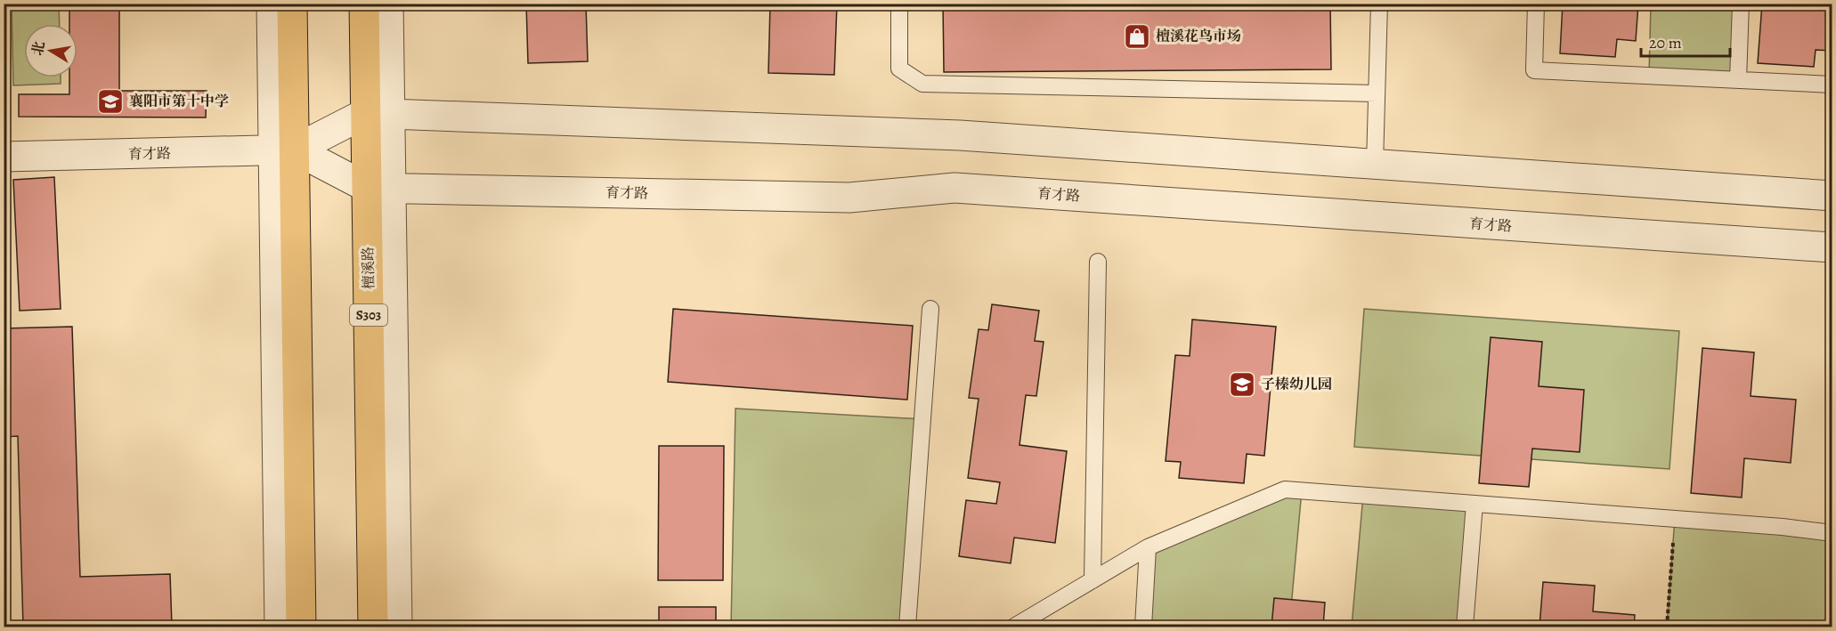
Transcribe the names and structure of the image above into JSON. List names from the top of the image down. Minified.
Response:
{"streets":{"main road":["檀溪路","S303"],"street":["育才路"]},"crossings":[["育才路","檀溪路"]],"places":{"shop":["檀溪花鸟市场"],"school or university":["襄阳市第十中学","子榛幼儿园"]},"scale_bar":"20 m","north":"left"}
